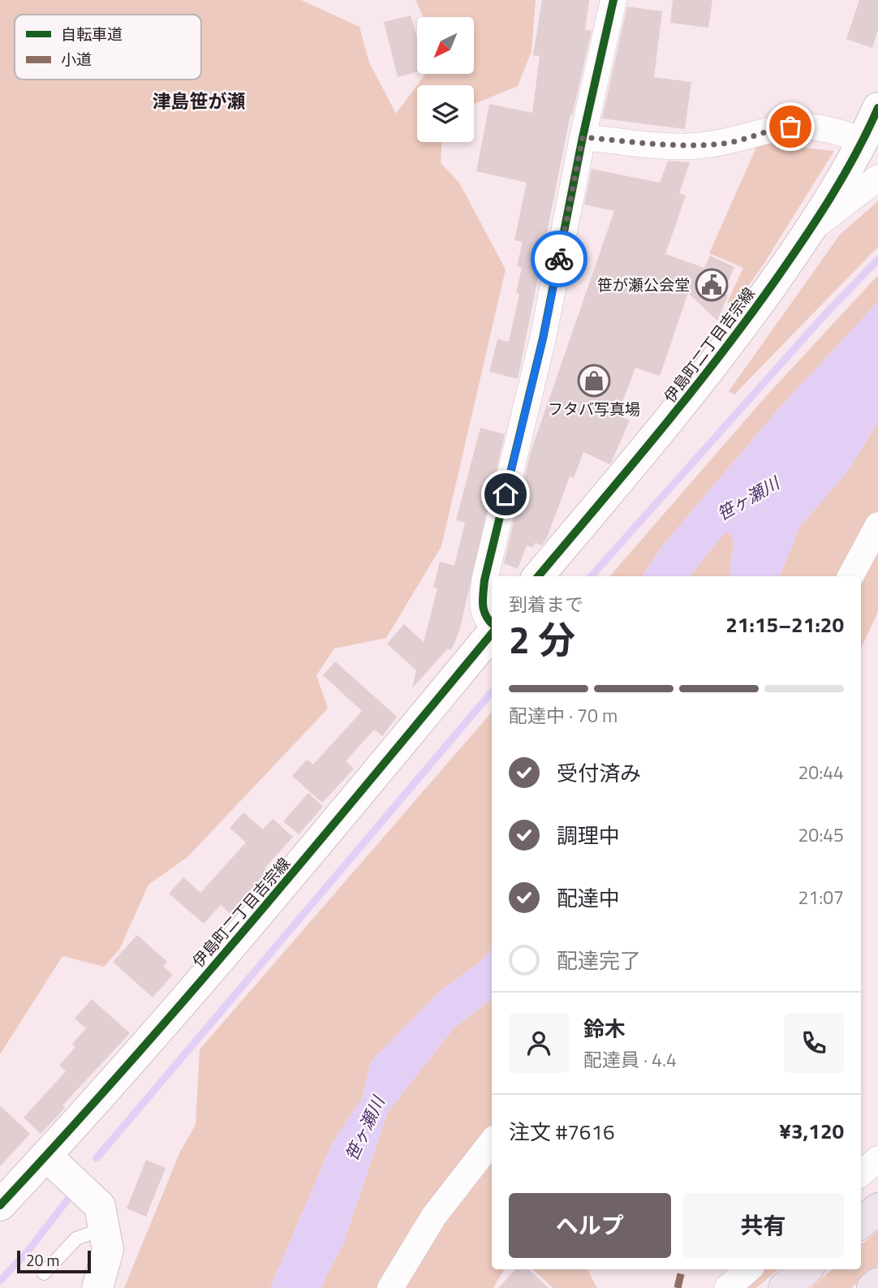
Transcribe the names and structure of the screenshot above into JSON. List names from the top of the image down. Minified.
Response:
{"streets":{"street":["伊島町二丁目吉宗線"]},"districts":["津島笹が瀬"],"water":["笹ヶ瀬川"],"places":{"public building":["笹が瀬公会堂"],"shop":["フタバ写真場"]},"legend":["自転車道","小道"],"scale_bar":"20 m","north":"bottom left","page":{"heading":["2 分","到着まで","21:15–21:20"],"panel":["鈴木","配達員 · 4.4","注文 #7616","¥3,120"],"bar":"配達中 · 70 m","list":[["受付済み","20:44"],["調理中","20:45"],["配達中","21:07"],"配達完了"],"buttons":["ヘルプ","共有"],"scale":"20 m"}}
